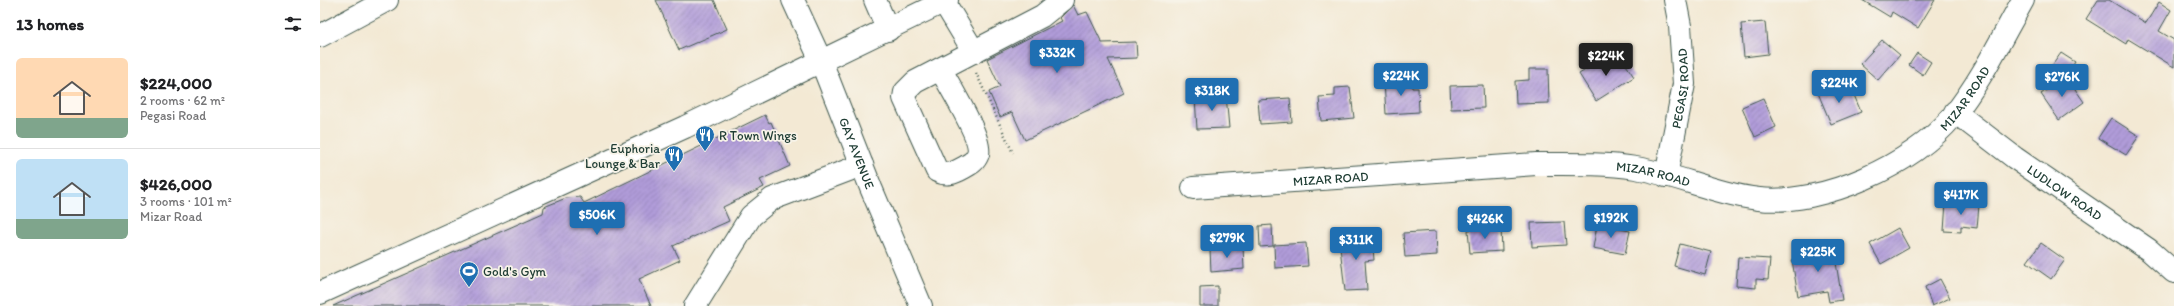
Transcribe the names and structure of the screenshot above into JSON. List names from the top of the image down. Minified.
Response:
{"streets":{"street":["PEGASI ROAD","MIZAR ROAD","GAY AVENUE","LUDLOW ROAD"]},"crossings":[["PEGASI ROAD","MIZAR ROAD"],["MIZAR ROAD","LUDLOW ROAD"]],"places":{"restaurant":["R Town Wings","Euphoria Lounge & Bar"],"sports":["Gold's Gym"]},"page":{"heading":"13 homes","price":["$332K","$224K","$224K","$276K","$224K","$318K","$417K","$506K","$192K","$426K","$279K","$311K","$225K"],"list":[{"name":"$224,000","note":"2 rooms · 62 m² · Pegasi Road"},{"name":"$426,000","note":"3 rooms · 101 m² · Mizar Road"}]}}
